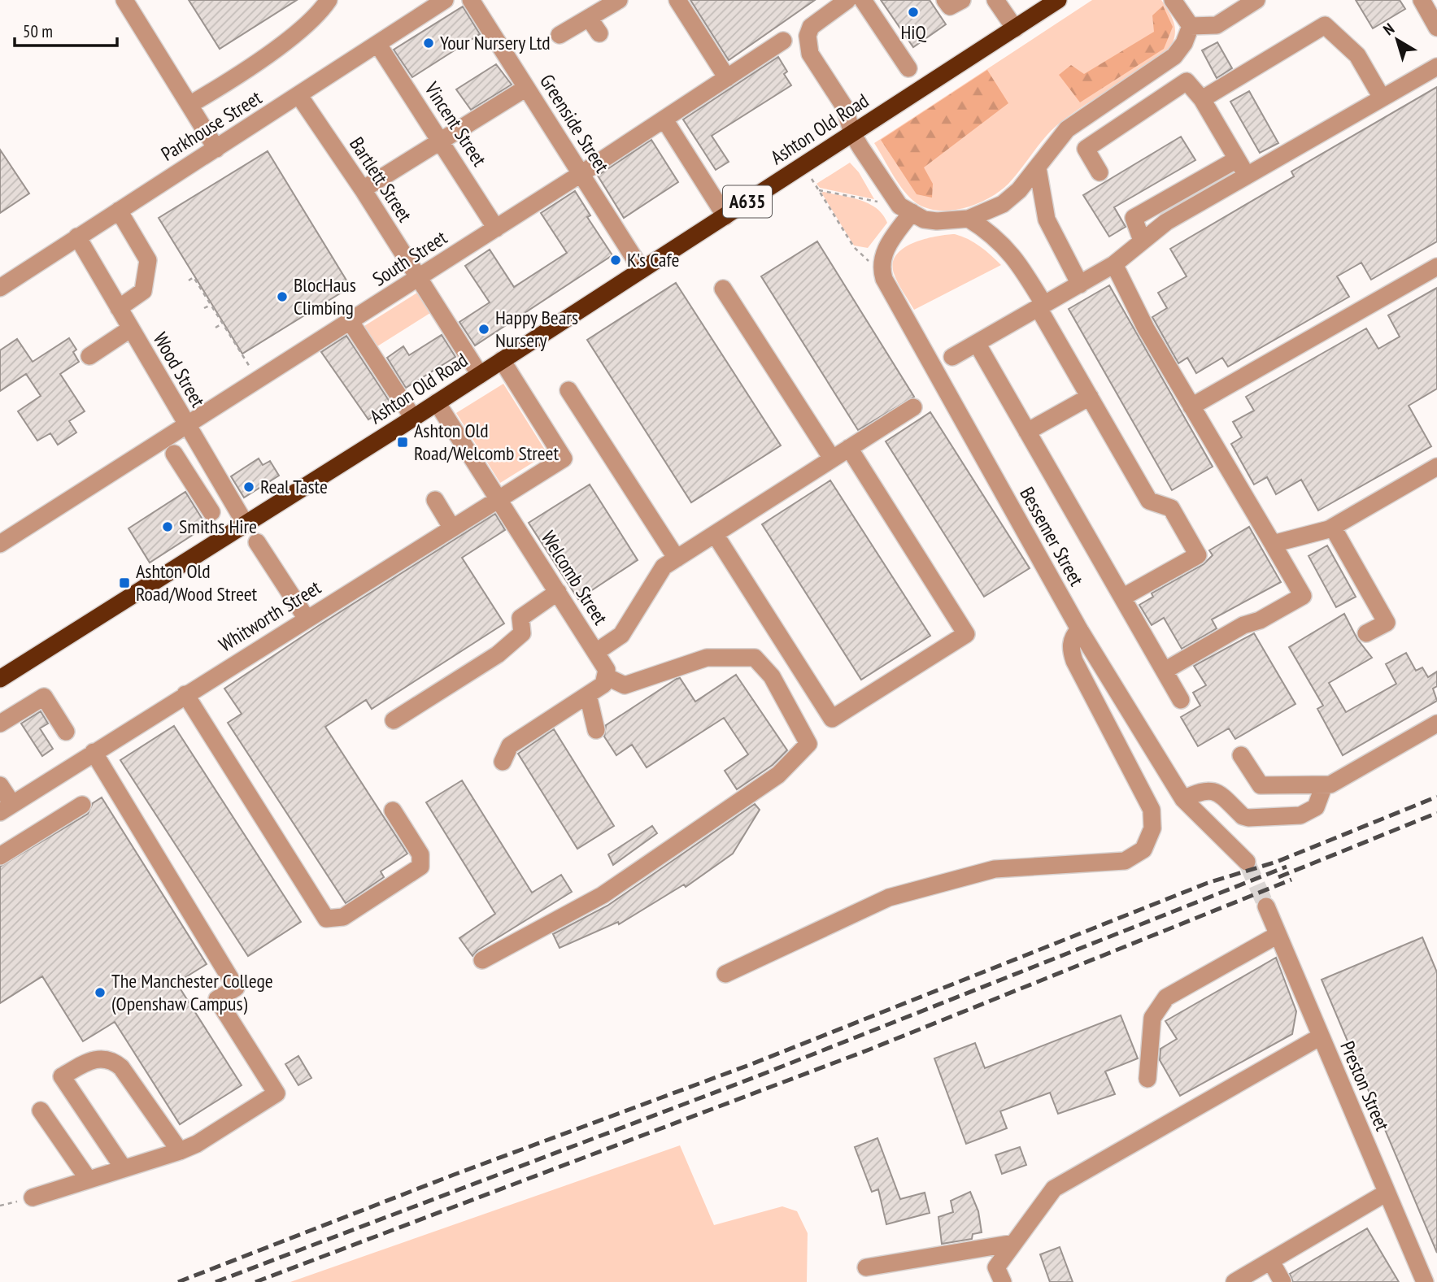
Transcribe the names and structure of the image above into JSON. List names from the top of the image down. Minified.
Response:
{"streets":{"highway":["Ashton Old Road","A635"],"street":["Greenside Street","Vincent Street","Parkhouse Street","Bartlett Street","South Street","Wood Street","Bessemer Street","Welcomb Street","Whitworth Street","Preston Street"]},"crossings":[["Greenside Street","Ashton Old Road"],["Greenside Street","South Street"],["Vincent Street","Parkhouse Street"],["Vincent Street","South Street"],["Parkhouse Street","Bartlett Street"],["Parkhouse Street","Wood Street"],["Ashton Old Road","Bartlett Street"],["Ashton Old Road","Wood Street"],["Ashton Old Road","Welcomb Street"],["Ashton Old Road","Whitworth Street"],["Bartlett Street","South Street"],["South Street","Wood Street"],["Welcomb Street","Whitworth Street"]],"places":{"other":["HiQ","Your Nursery Ltd","K's Cafe","BlocHaus Climbing","Happy Bears Nursery","Real Taste","Smiths Hire","The Manchester College (Openshaw Campus)"],"transit":["Ashton Old Road/Welcomb Street","Ashton Old Road/Wood Street"]},"scale_bar":"50 m","north":"top left"}
